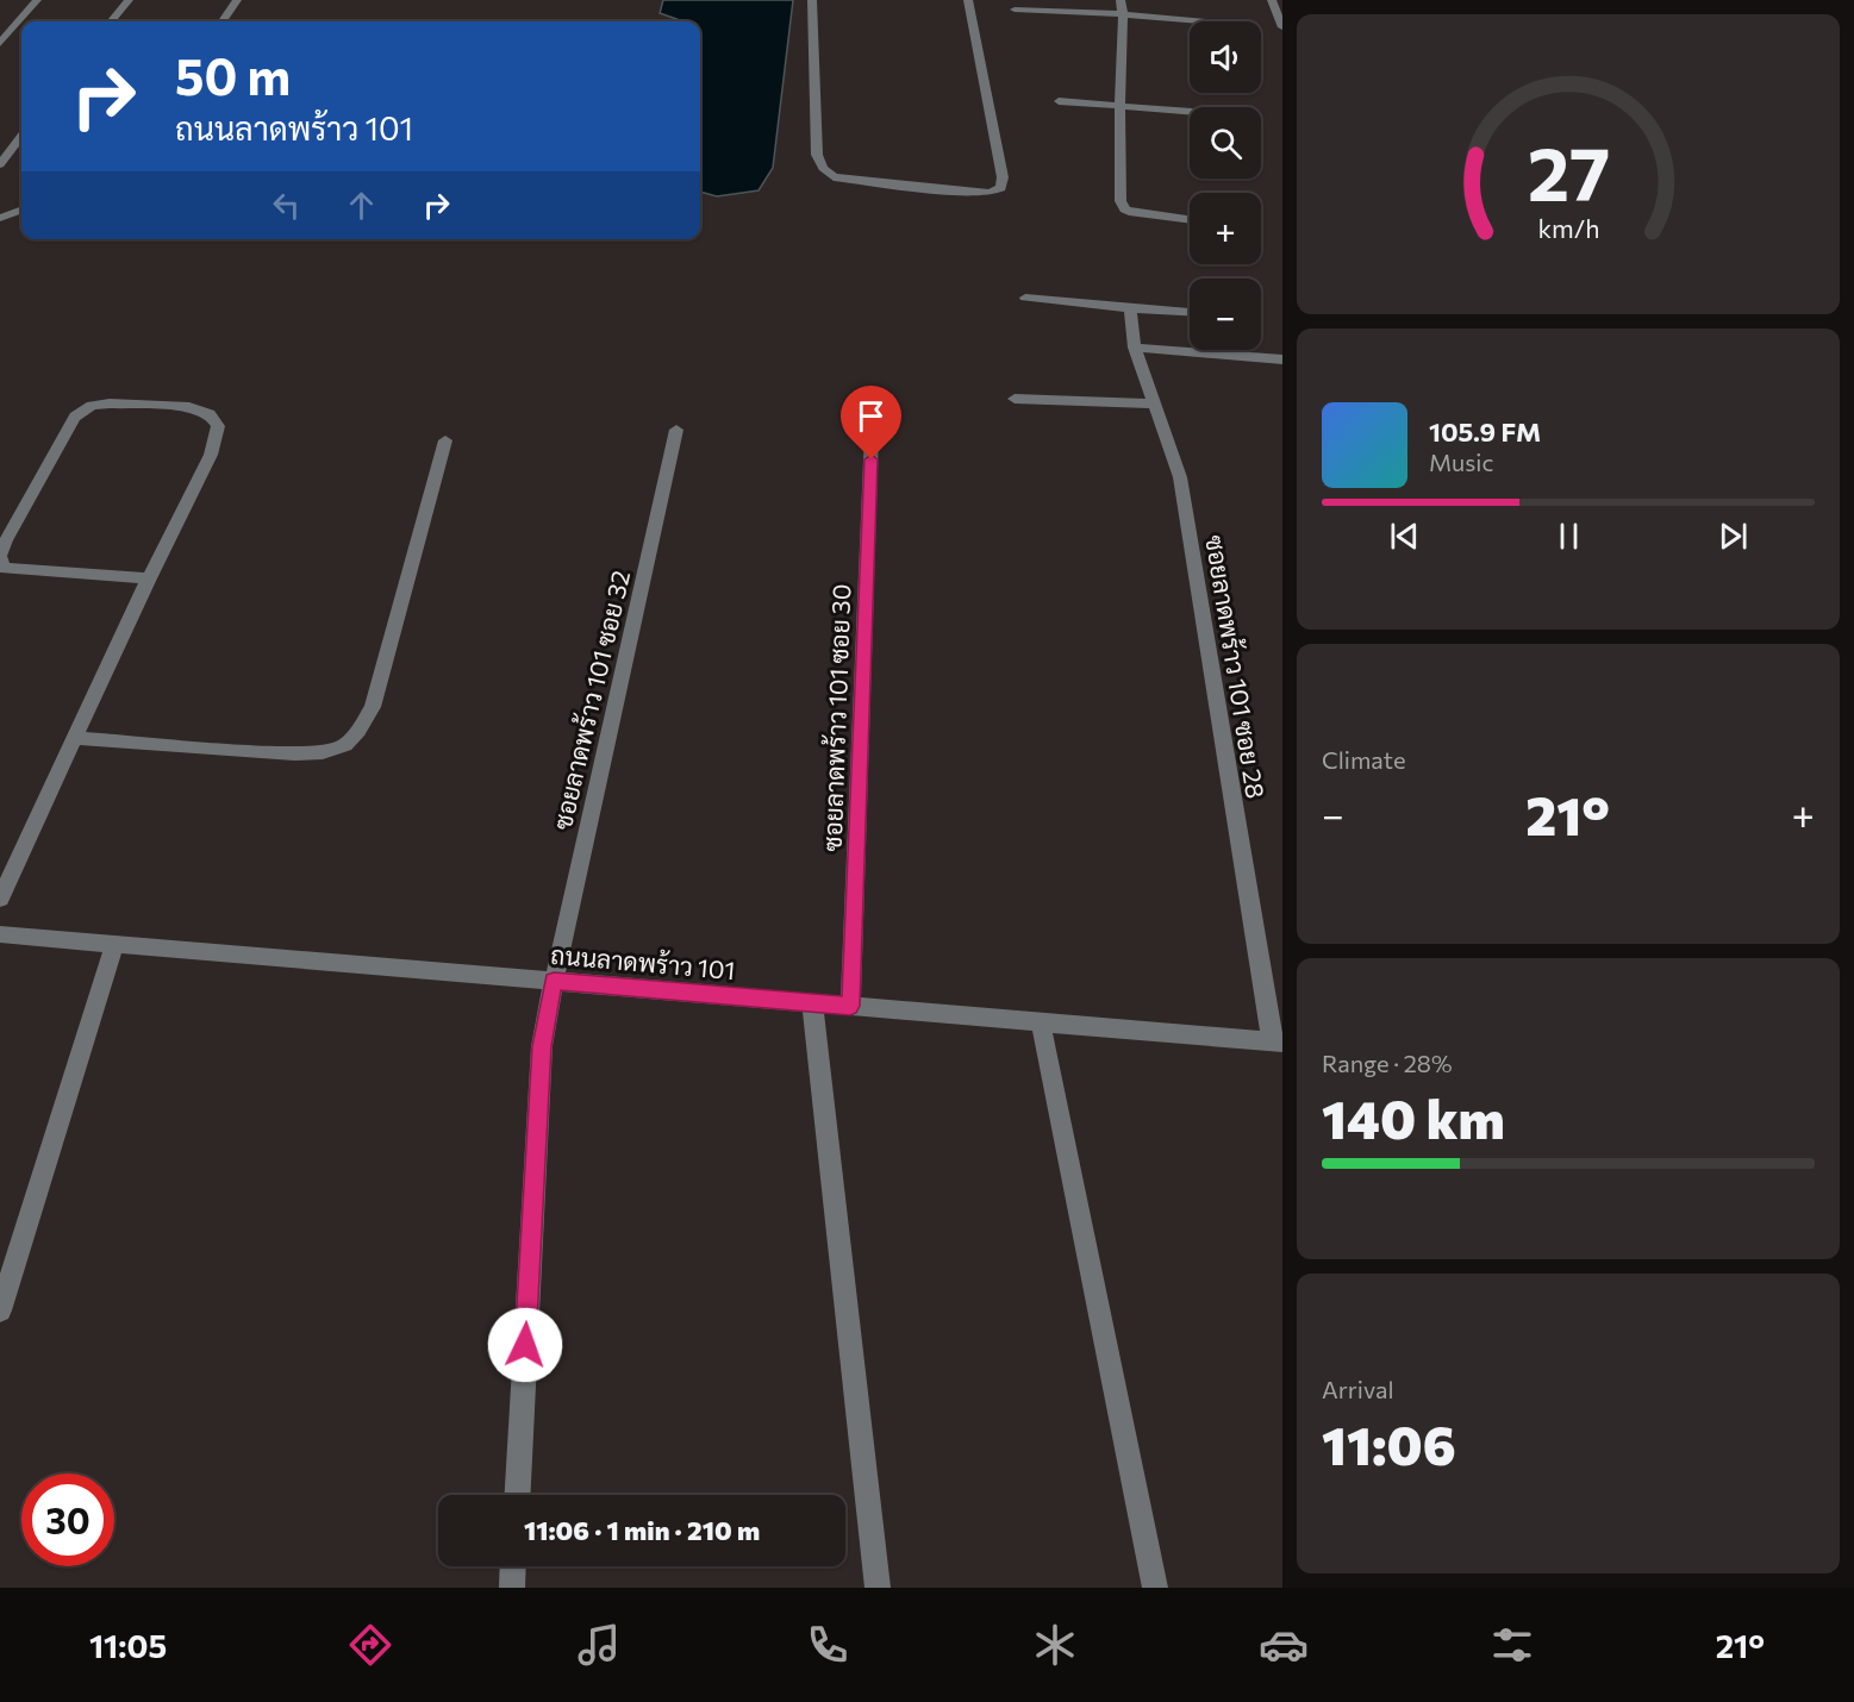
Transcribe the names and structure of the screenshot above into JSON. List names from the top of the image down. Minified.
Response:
{"streets":{"street":["ซอยลาดพร้าว 101 ซอย 28","ซอยลาดพร้าว 101 ซอย 32","ซอยลาดพร้าว 101 ซอย 30","ถนนลาดพร้าว 101"]},"crossings":[["ซอยลาดพร้าว 101 ซอย 28","ถนนลาดพร้าว 101"],["ซอยลาดพร้าว 101 ซอย 32","ถนนลาดพร้าว 101"],["ซอยลาดพร้าว 101 ซอย 30","ถนนลาดพร้าว 101"]],"page":{"map_buttons":["+","−"],"turn":["50 m","ถนนลาดพร้าว 101"],"song":["105.9 FM","Music"],"tile":["Climate",["Range · 28%","140 km"],["Arrival","11:06"]],"heat":["−","21°","+"],"limit":"30","trip":"11:06 · 1 min · 210 m","tabs":["11:05","21°"],"gauge":["27","km/h"]}}
